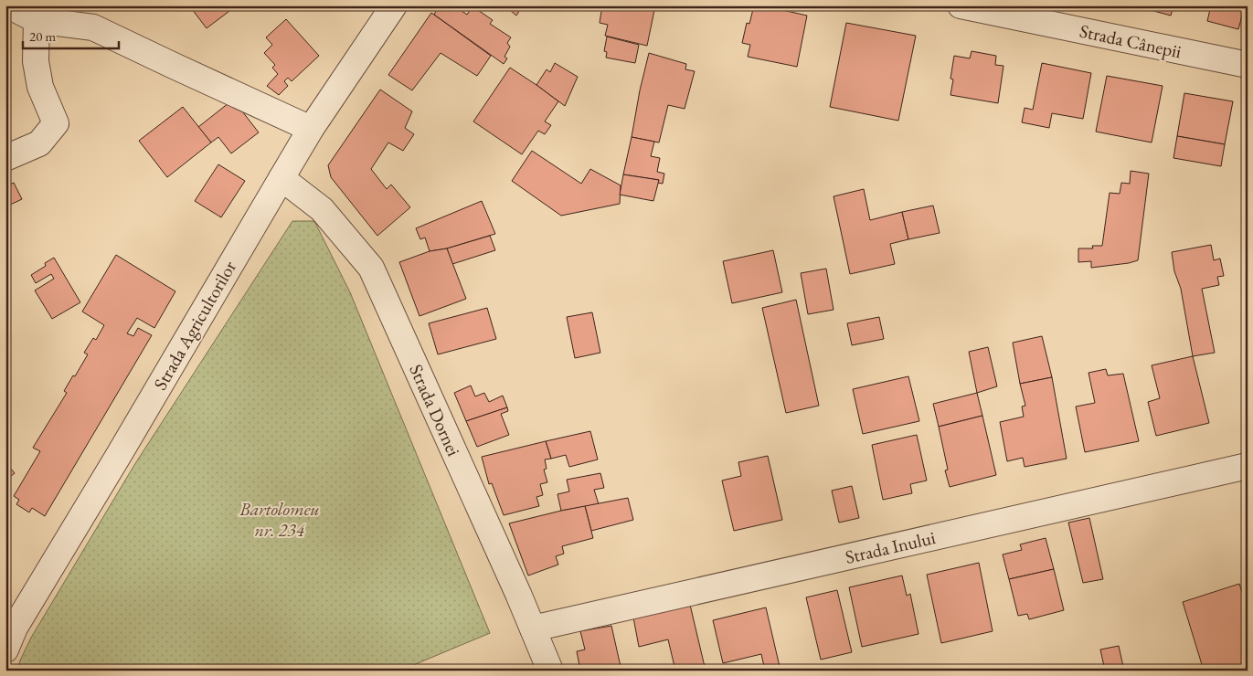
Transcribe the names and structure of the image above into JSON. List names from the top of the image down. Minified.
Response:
{"streets":{"street":["Strada Cânepii","Strada Agricultorilor","Strada Dornei","Strada Inului"]},"crossings":[["Strada Agricultorilor","Strada Dornei"],["Strada Dornei","Strada Inului"]],"parks":["Bartolomeu nr. 234"],"scale_bar":"20 m"}
